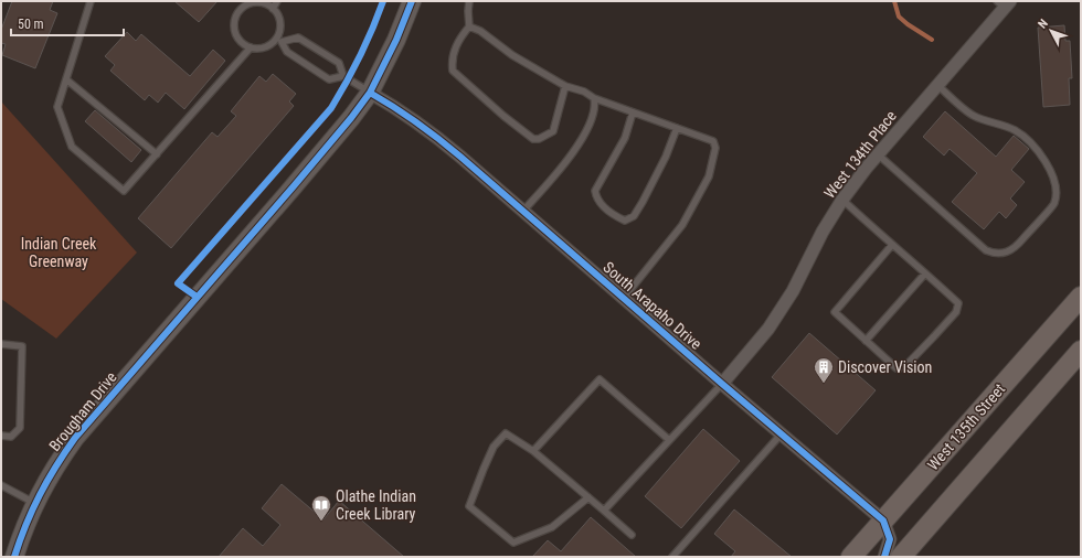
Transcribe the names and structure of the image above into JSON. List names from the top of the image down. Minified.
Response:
{"streets":{"main road":["West 135th Street"],"street":["West 134th Place","South Arapaho Drive","Brougham Drive"]},"crossings":[["West 134th Place","South Arapaho Drive"],["South Arapaho Drive","Brougham Drive"],["South Arapaho Drive","West 135th Street"]],"parks":["Indian Creek Greenway"],"places":{"building":["Discover Vision"],"library":["Olathe Indian Creek Library"]},"scale_bar":"50 m","north":"top left"}
